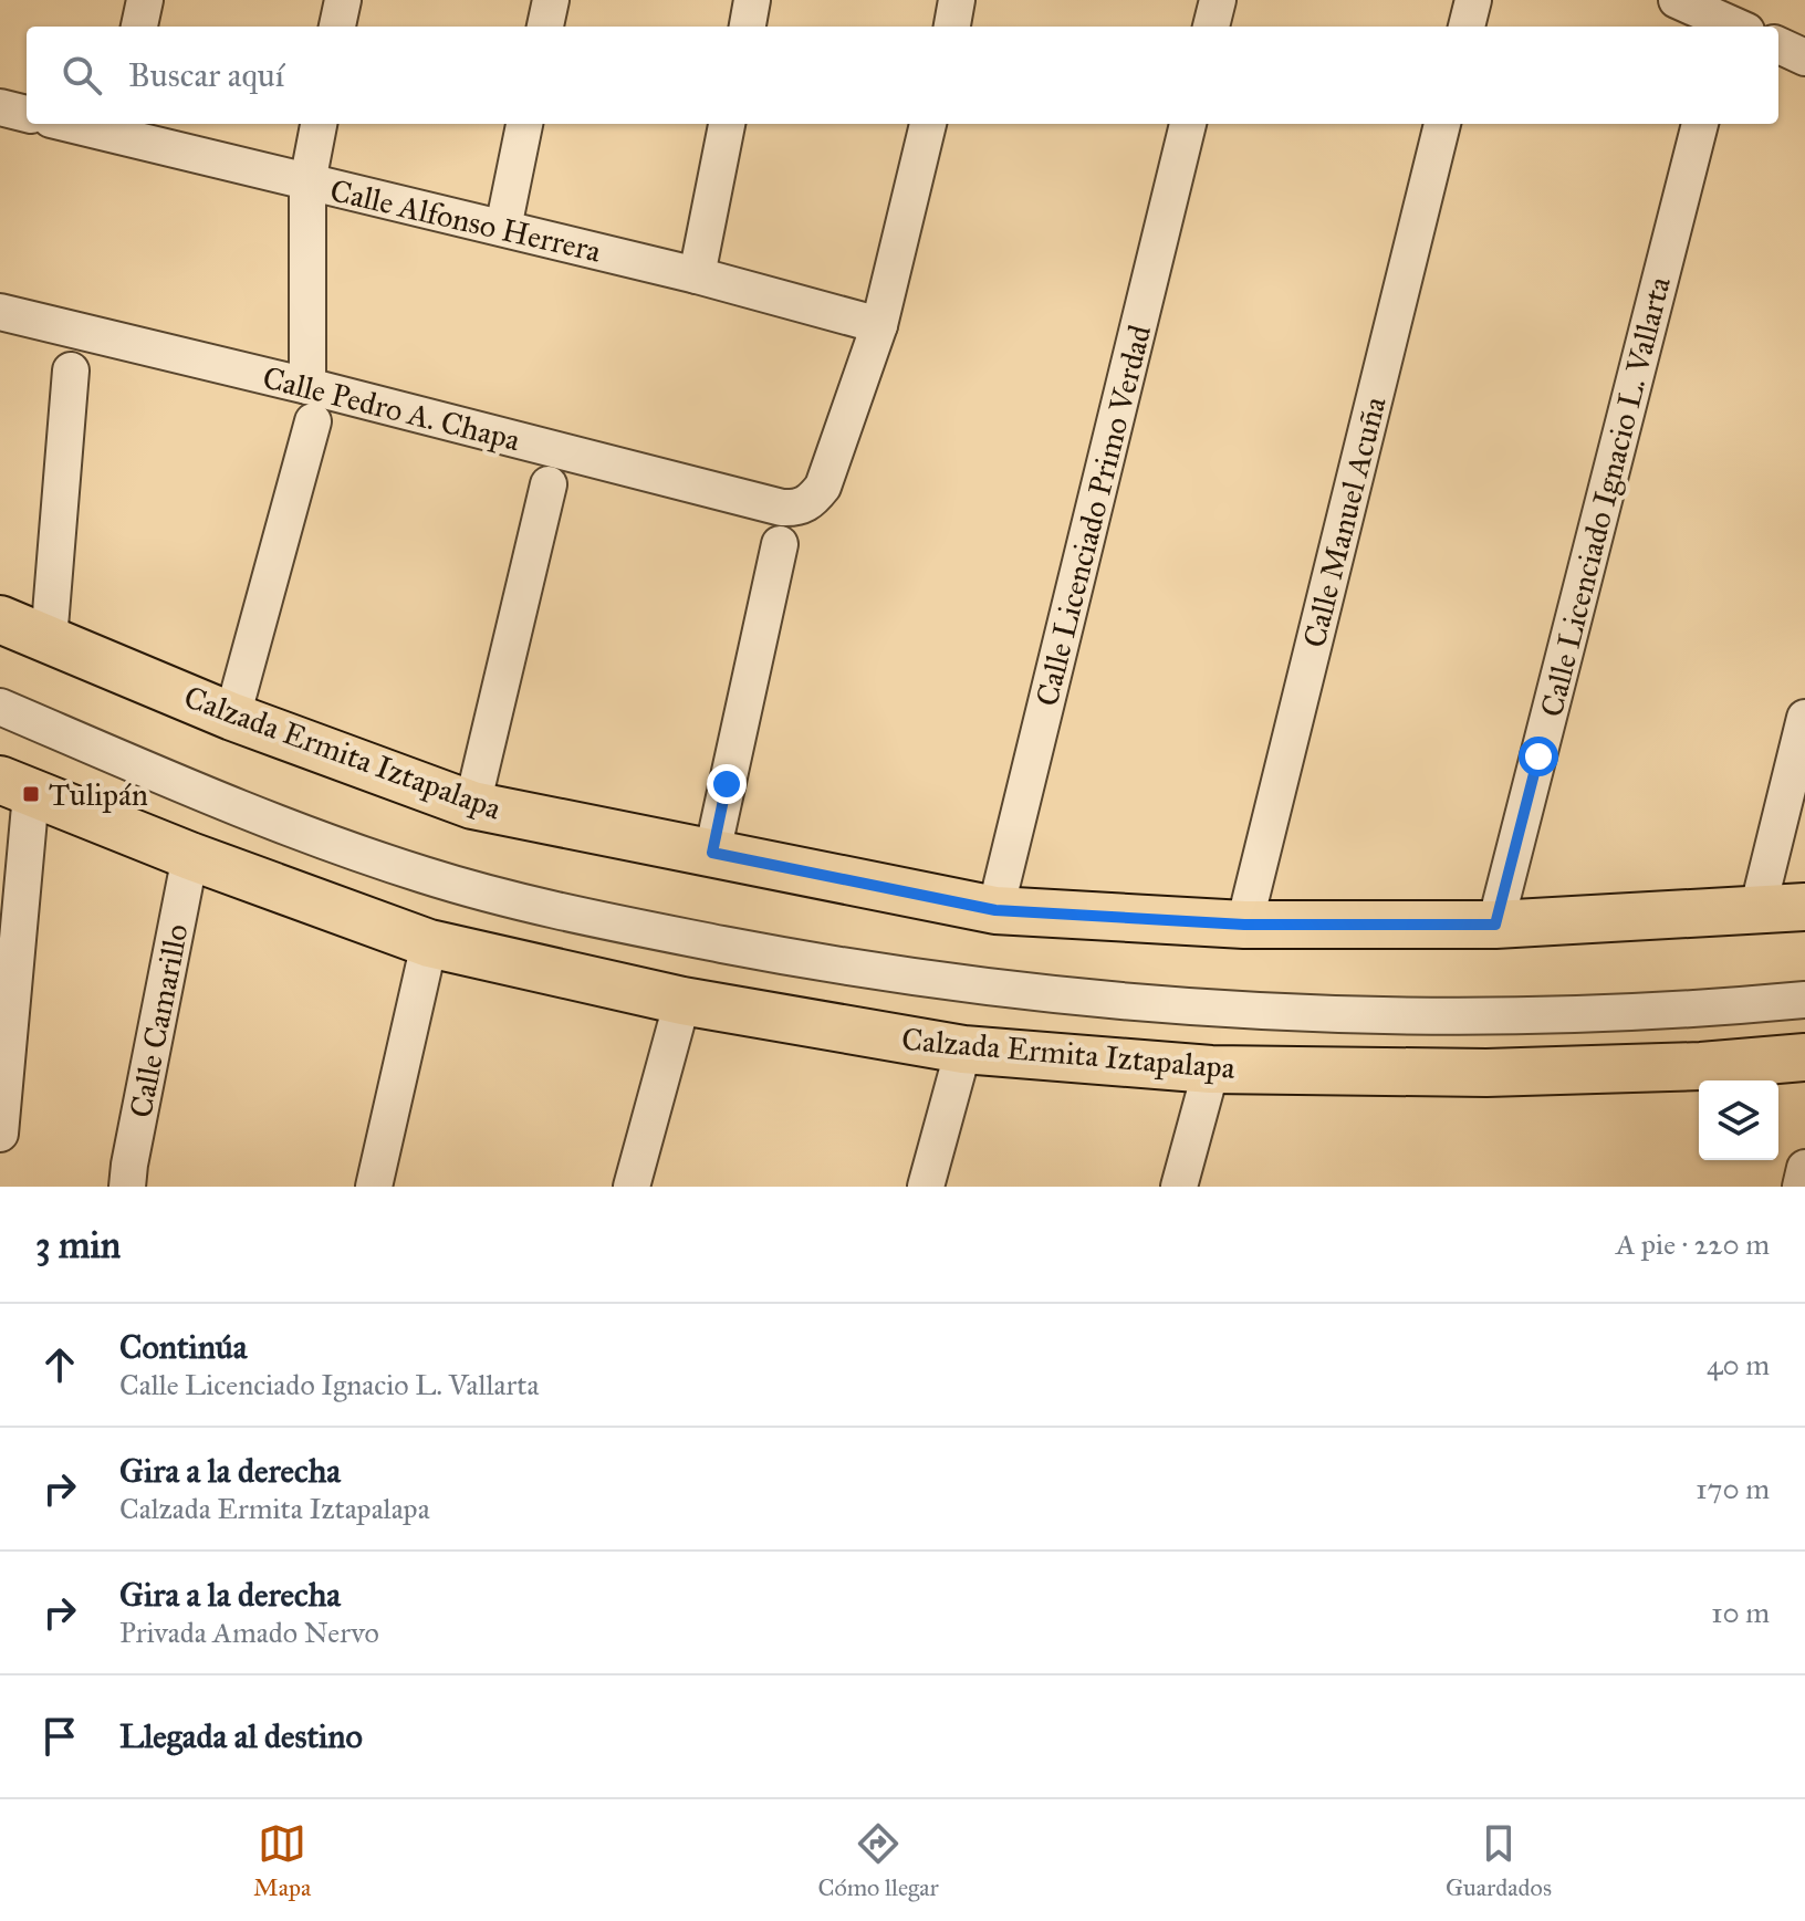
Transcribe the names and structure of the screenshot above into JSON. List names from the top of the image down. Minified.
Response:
{"streets":{"main road":["Calzada Ermita Iztapalapa"],"street":["Calle Alfonso Herrera","Calle Pedro A. Chapa","Calle Licenciado Ignacio L. Vallarta","Calle Licenciado Primo Verdad","Calle Manuel Acuña","Calle Camarillo"]},"crossings":[["Calle Alfonso Herrera","Calle Pedro A. Chapa"],["Calle Licenciado Ignacio L. Vallarta","Calzada Ermita Iztapalapa"],["Calle Licenciado Primo Verdad","Calzada Ermita Iztapalapa"],["Calle Manuel Acuña","Calzada Ermita Iztapalapa"],["Calzada Ermita Iztapalapa","Calle Camarillo"]],"places":{"transit":["Tulipán"]},"page":{"search":"Buscar aquí","heading":["3 min","A pie · 220 m"],"list":[["Continúa","Calle Licenciado Ignacio L. Vallarta","40 m"],["Gira a la derecha","Calzada Ermita Iztapalapa","170 m"],["Gira a la derecha","Privada Amado Nervo","10 m"],"Llegada al destino"],"nav":["Mapa","Cómo llegar","Guardados"]}}
